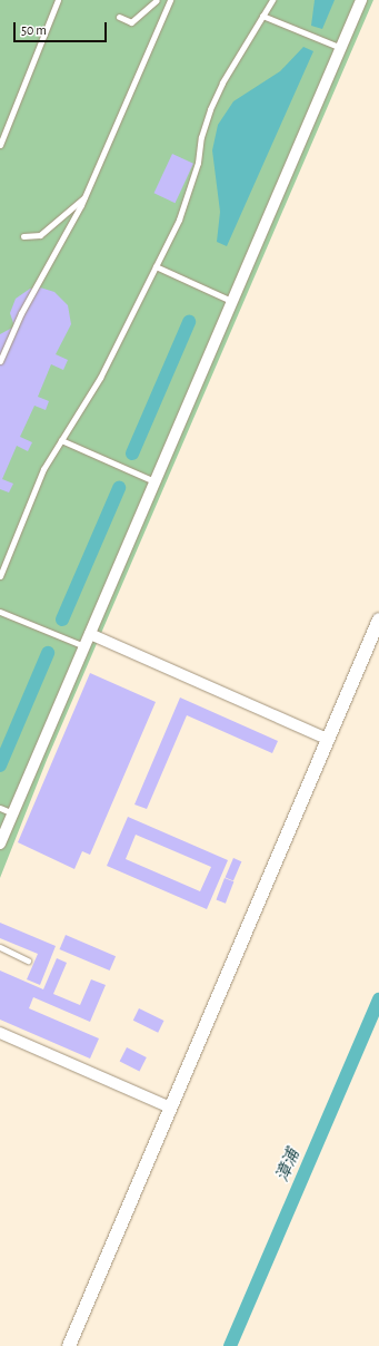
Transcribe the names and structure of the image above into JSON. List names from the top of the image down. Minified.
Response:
{"water":["漳浦"],"scale_bar":"50 m"}
